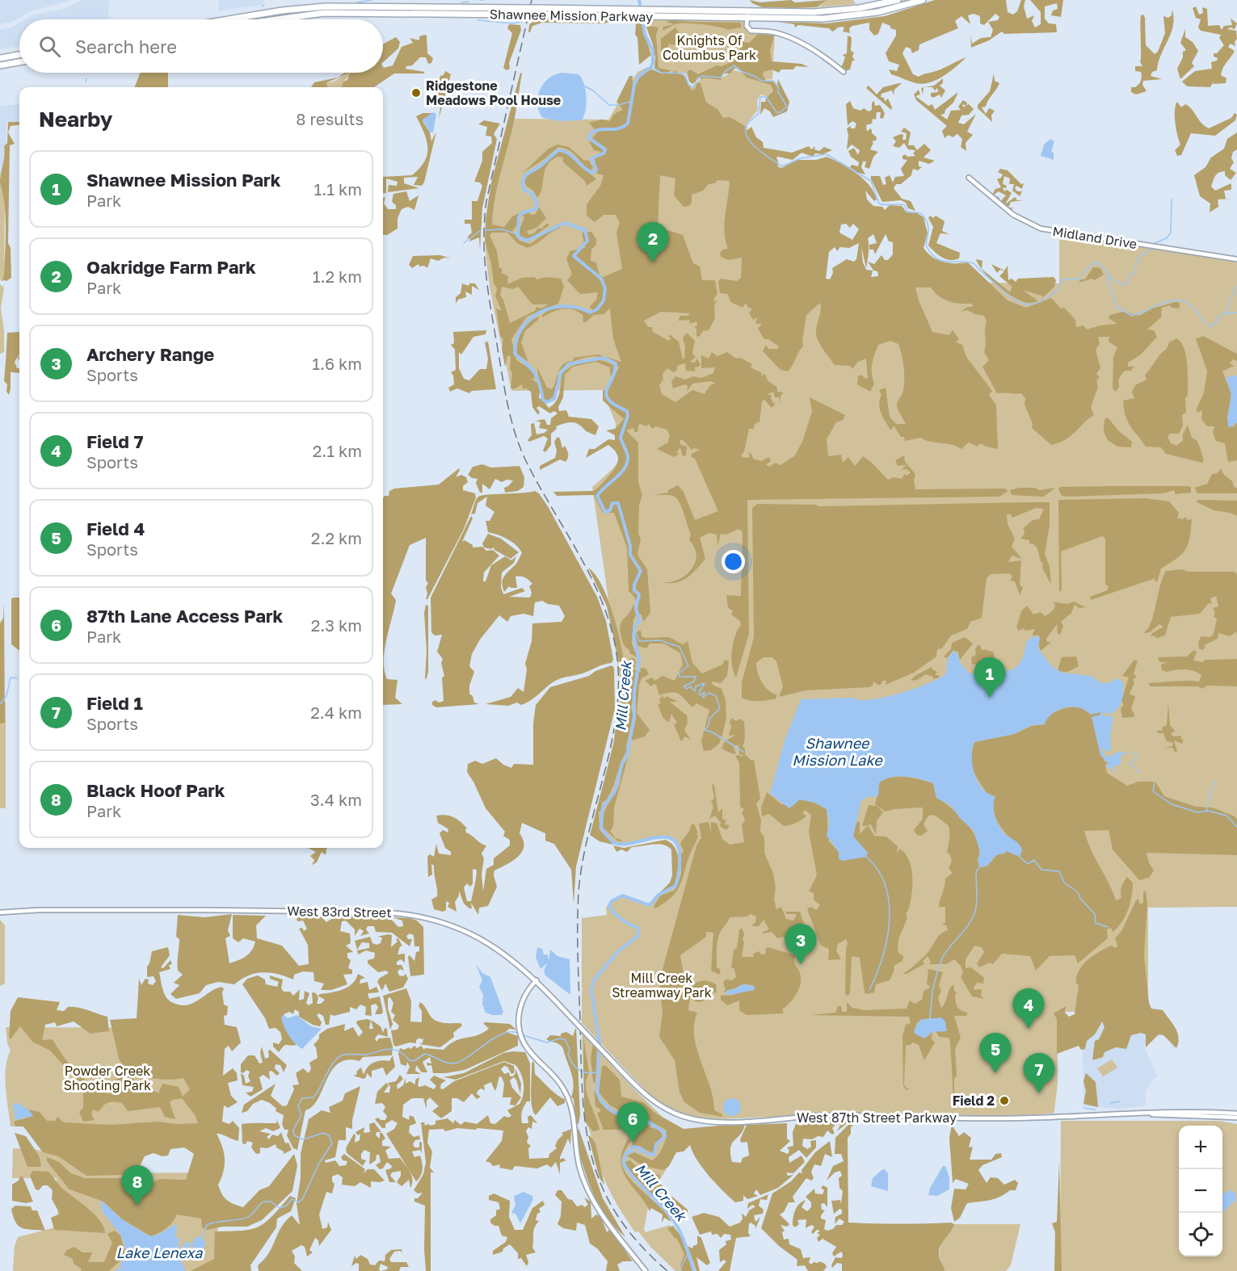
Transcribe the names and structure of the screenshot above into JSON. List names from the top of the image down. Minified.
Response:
{"streets":{"highway":["Shawnee Mission Parkway"],"main road":["Midland Drive","West 83rd Street","West 87th Street Parkway"]},"crossings":[["West 83rd Street","West 87th Street Parkway"]],"water":["Mill Creek","Shawnee Mission Lake","Lake Lenexa"],"parks":["Knights Of Columbus Park","Mill Creek Streamway Park","Powder Creek Shooting Park"],"places":["Ridgestone Meadows Pool House","Field 2"],"page":{"search":"Search here","heading":["Nearby","8 results"],"list":[{"mark":"1","name":"Shawnee Mission Park","note":"Park","value":"1.1 km"},{"mark":"2","name":"Oakridge Farm Park","note":"Park","value":"1.2 km"},{"mark":"3","name":"Archery Range","note":"Sports","value":"1.6 km"},{"mark":"4","name":"Field 7","note":"Sports","value":"2.1 km"},{"mark":"5","name":"Field 4","note":"Sports","value":"2.2 km"},{"mark":"6","name":"87th Lane Access Park","note":"Park","value":"2.3 km"},{"mark":"7","name":"Field 1","note":"Sports","value":"2.4 km"},{"mark":"8","name":"Black Hoof Park","note":"Park","value":"3.4 km"}],"pins":["2","1","3","4","5","7","6","8"],"map_buttons":["+","−"]}}
